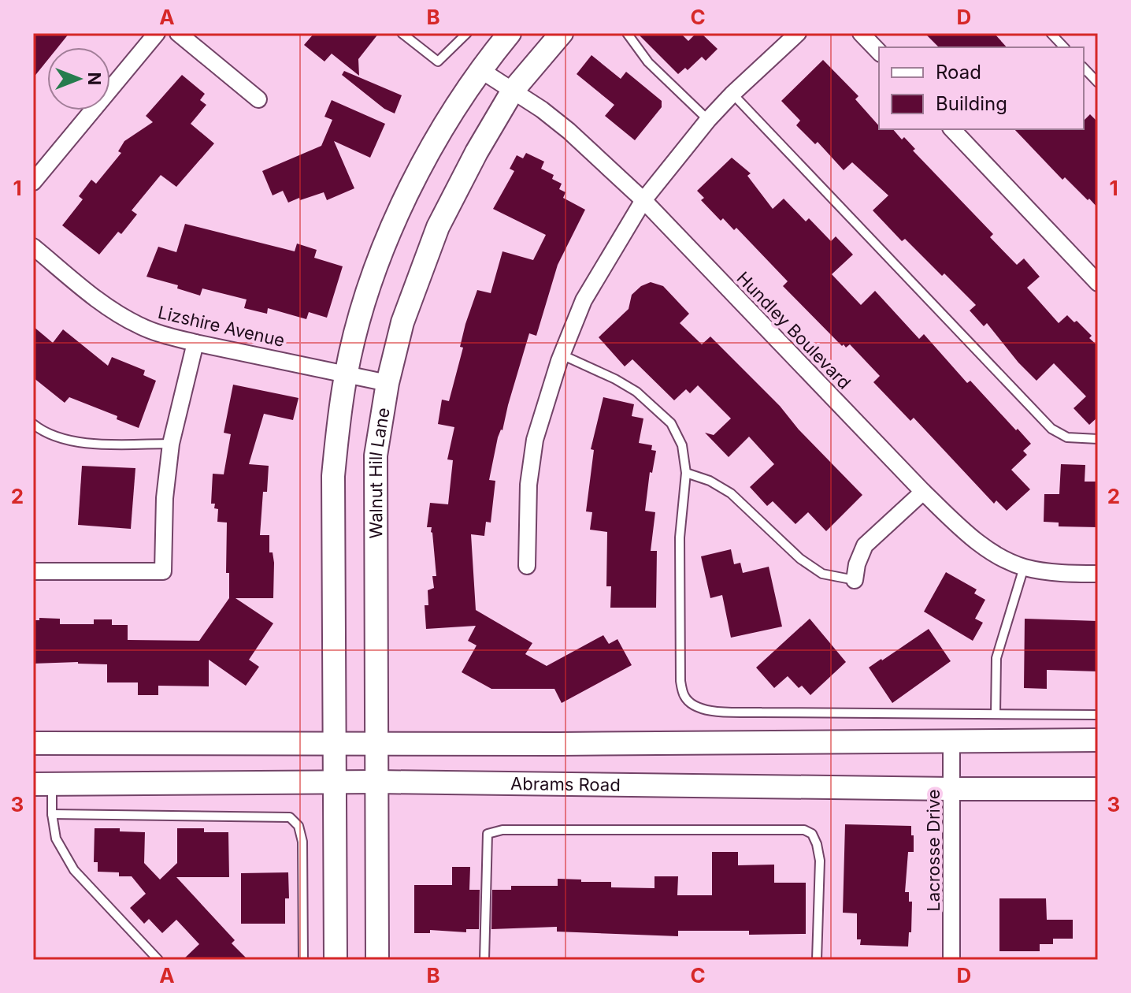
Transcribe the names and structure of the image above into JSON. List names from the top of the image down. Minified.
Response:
{"streets":{"main road":["Walnut Hill Lane","Abrams Road"],"street":["Lizshire Avenue","Hundley Boulevard","Lacrosse Drive"]},"crossings":[["Lizshire Avenue","Walnut Hill Lane"],["Hundley Boulevard","Walnut Hill Lane"],["Walnut Hill Lane","Abrams Road"],["Abrams Road","Lacrosse Drive"]],"legend":["Road","Building"],"north":"right","grid":{"columns":["A","B","C","D"],"rows":["1","2","3"]}}
